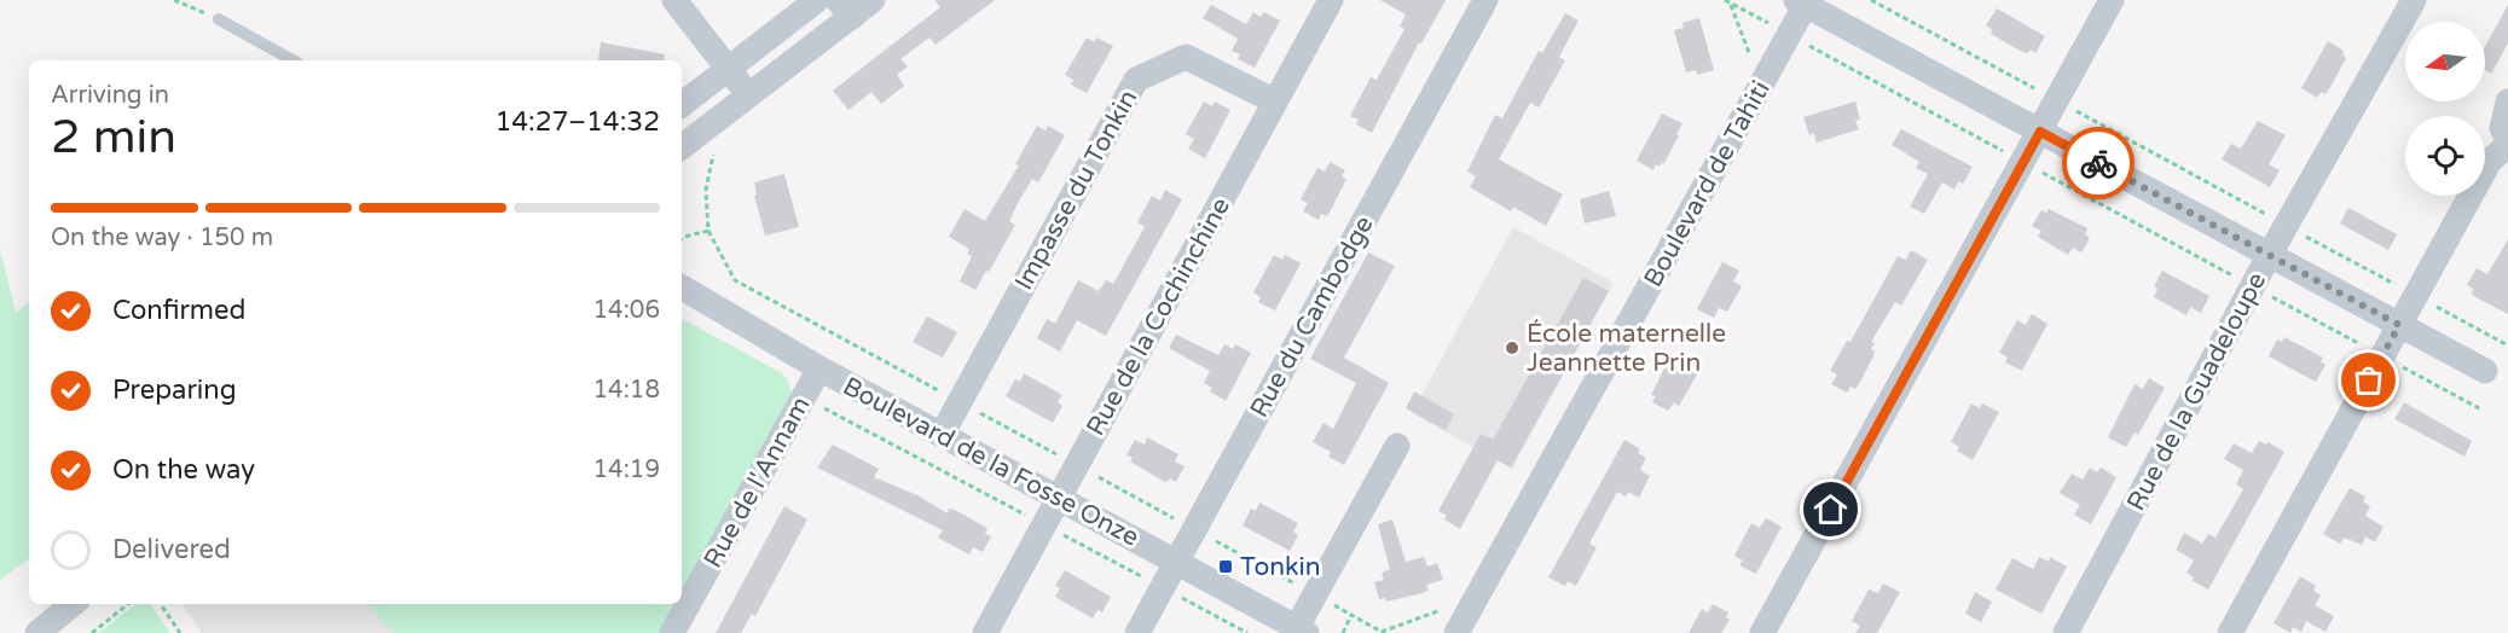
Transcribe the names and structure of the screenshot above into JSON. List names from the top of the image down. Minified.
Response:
{"streets":{"street":["Boulevard de Tahiti","Impasse du Tonkin","Rue de la Cochinchine","Rue du Cambodge","Rue de la Guadeloupe","Boulevard de la Fosse Onze","Rue de l'Annam"]},"crossings":[["Impasse du Tonkin","Rue de la Cochinchine"],["Impasse du Tonkin","Boulevard de la Fosse Onze"],["Rue de la Cochinchine","Boulevard de la Fosse Onze"],["Rue du Cambodge","Boulevard de la Fosse Onze"],["Boulevard de la Fosse Onze","Rue de l'Annam"]],"places":{"other":["École maternelle Jeannette Prin"],"transit":["Tonkin"]},"north":"left","page":{"heading":["2 min","Arriving in","14:27–14:32"],"bar":"On the way · 150 m","list":[["Confirmed","14:06"],["Preparing","14:18"],["On the way","14:19"],"Delivered"]}}
